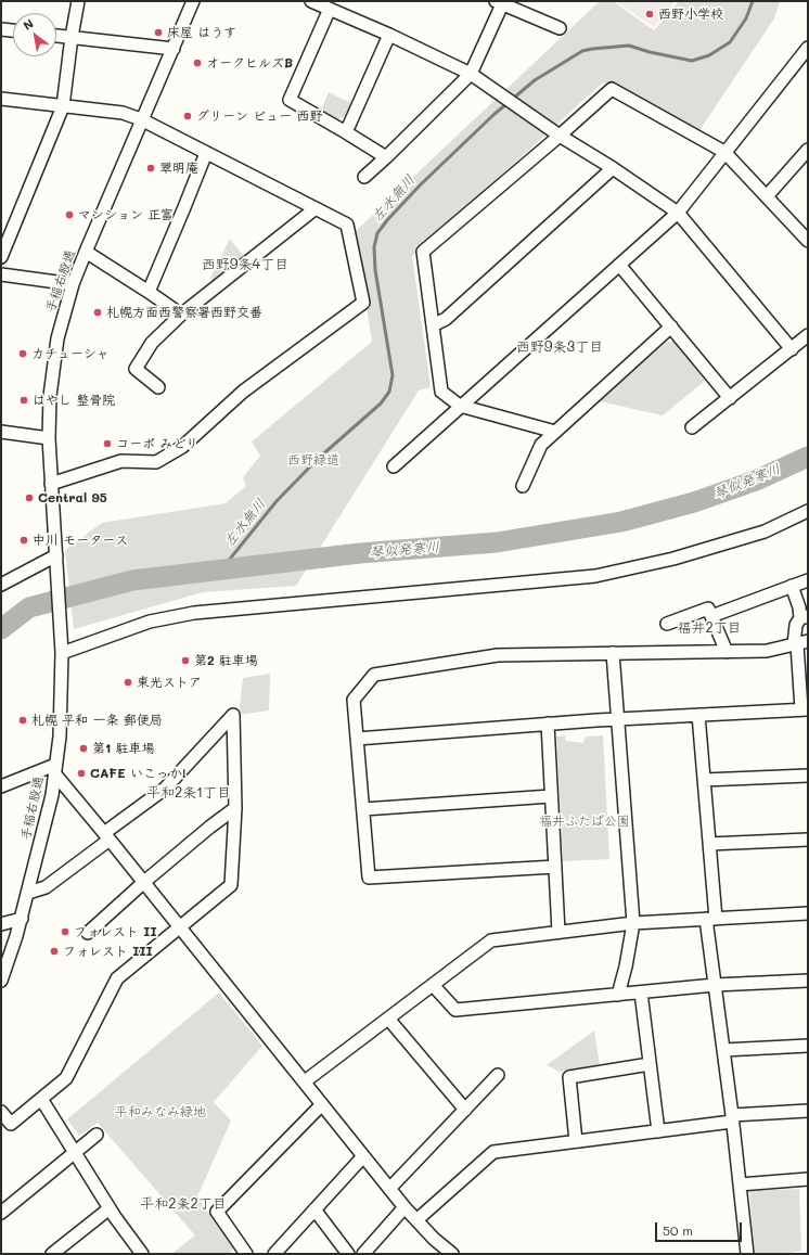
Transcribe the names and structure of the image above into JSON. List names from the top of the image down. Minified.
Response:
{"streets":{"street":["手稲右股通"]},"districts":["西野9条4丁目","西野9条3丁目","福井2丁目","平和2条1丁目","平和2条2丁目"],"water":["左水無川","琴似発寒川"],"parks":["西野緑道","福井ふたば公園","平和みなみ緑地"],"places":["西野小学校","床屋 はうす","オークヒルズB","グリーン ビュー 西野","翠明庵","マンション 正富","札幌方面西警察署西野交番","カチューシャ","はやし 整骨院","コーポ みどり","Central 95","中川 モータース","第2 駐車場","東光ストア","札幌 平和 一条 郵便局","第1 駐車場","CAFE いこっか!","フォレスト II","フォレスト III"],"scale_bar":"50 m","north":"top left"}
